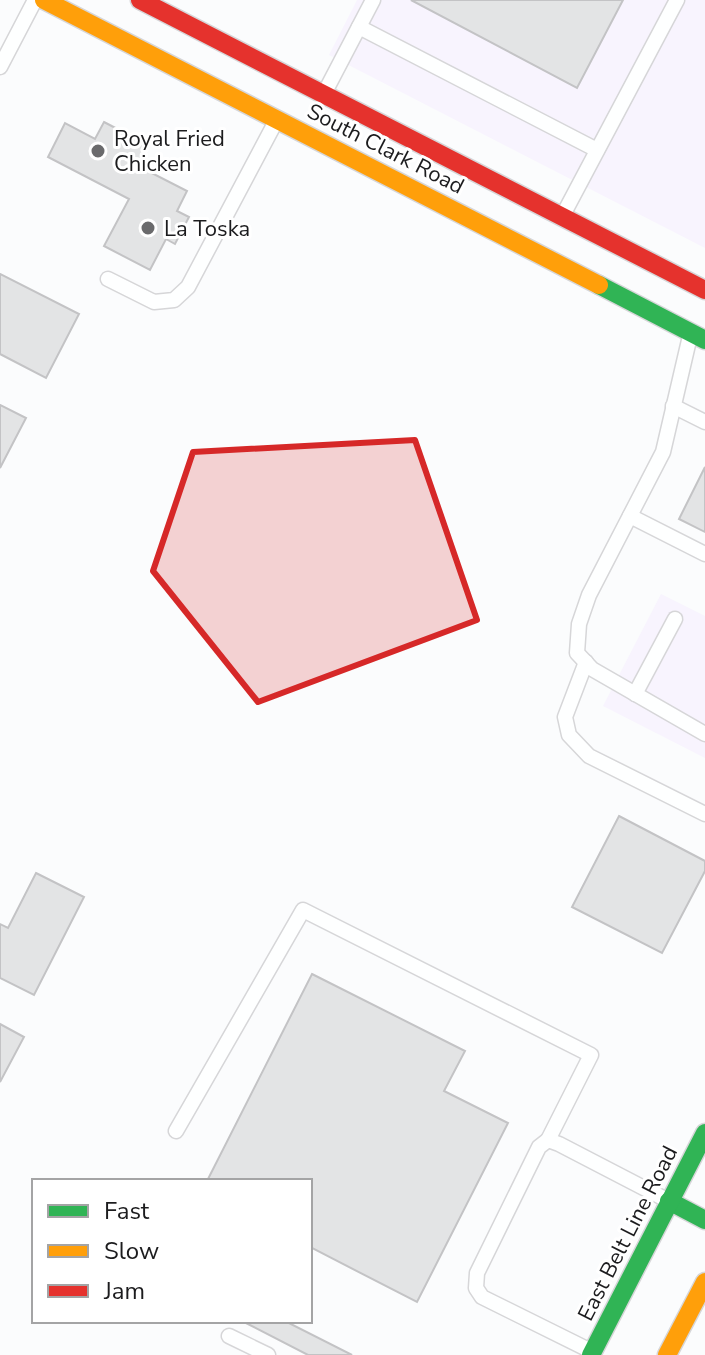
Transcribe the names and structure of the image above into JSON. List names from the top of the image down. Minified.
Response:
{"streets":{"main road":["South Clark Road","East Belt Line Road"]},"places":["Royal Fried Chicken","La Toska"],"legend":["Fast","Slow","Jam"]}
